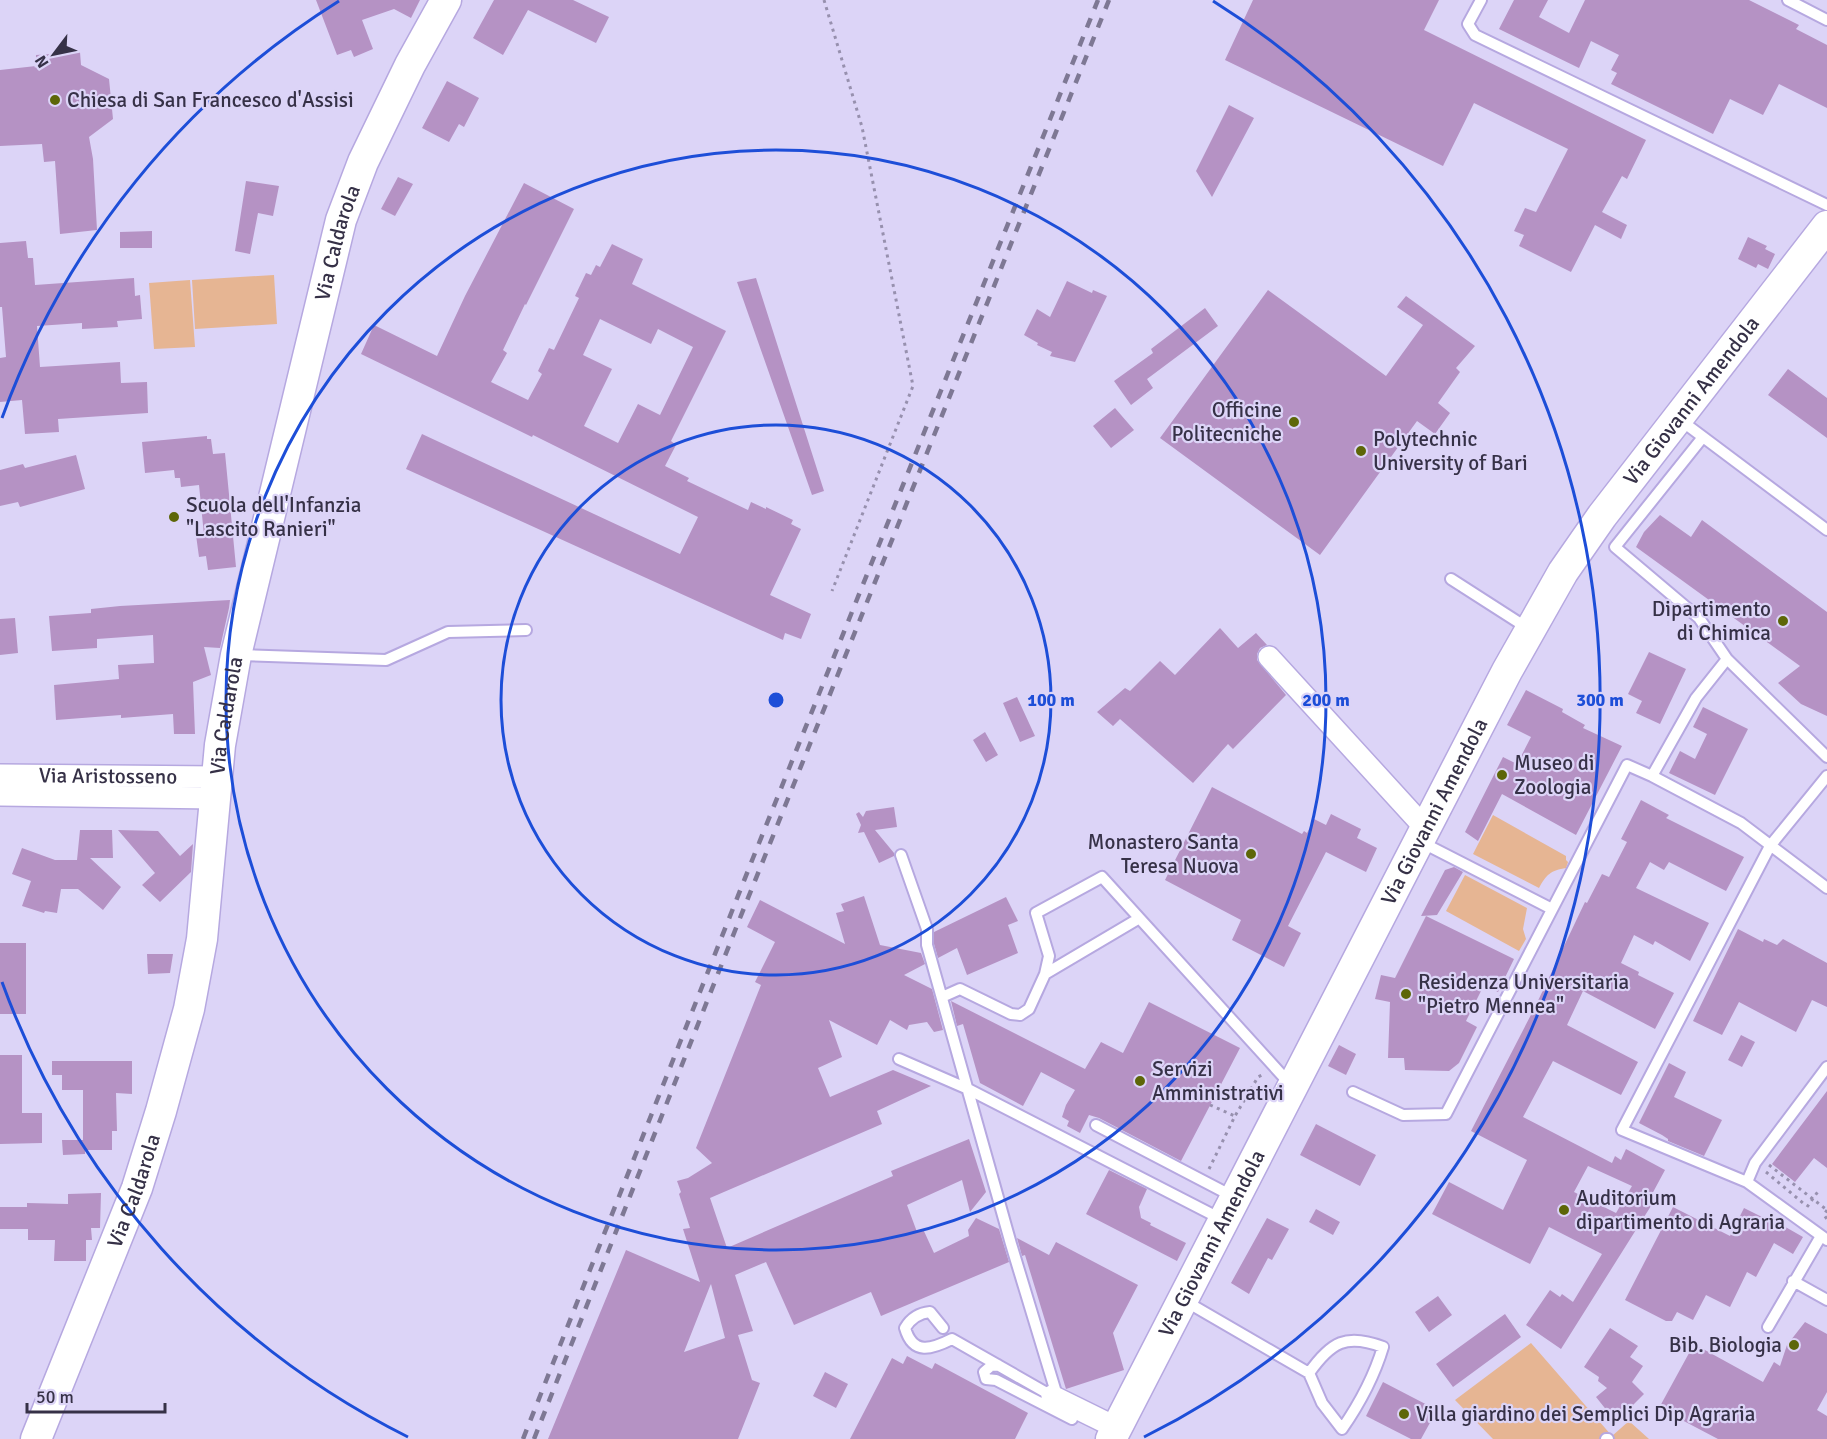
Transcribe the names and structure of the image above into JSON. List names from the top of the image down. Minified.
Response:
{"streets":{"street":["Via Caldarola","Via Giovanni Amendola","Via Aristosseno"]},"crossings":[["Via Caldarola","Via Aristosseno"]],"places":["Chiesa di San Francesco d'Assisi","Officine Politecniche","Polytechnic University of Bari","Scuola dell'Infanzia \"Lascito Ranieri\"","Dipartimento di Chimica","Museo di Zoologia","Monastero Santa Teresa Nuova","Residenza Universitaria \"Pietro Mennea\"","Servizi Amministrativi","Auditorium dipartimento di Agraria","Bib. Biologia","Villa giardino dei Semplici Dip Agraria"],"scale_bar":"50 m","north":"bottom left","rings":["100 m","200 m","300 m"]}
